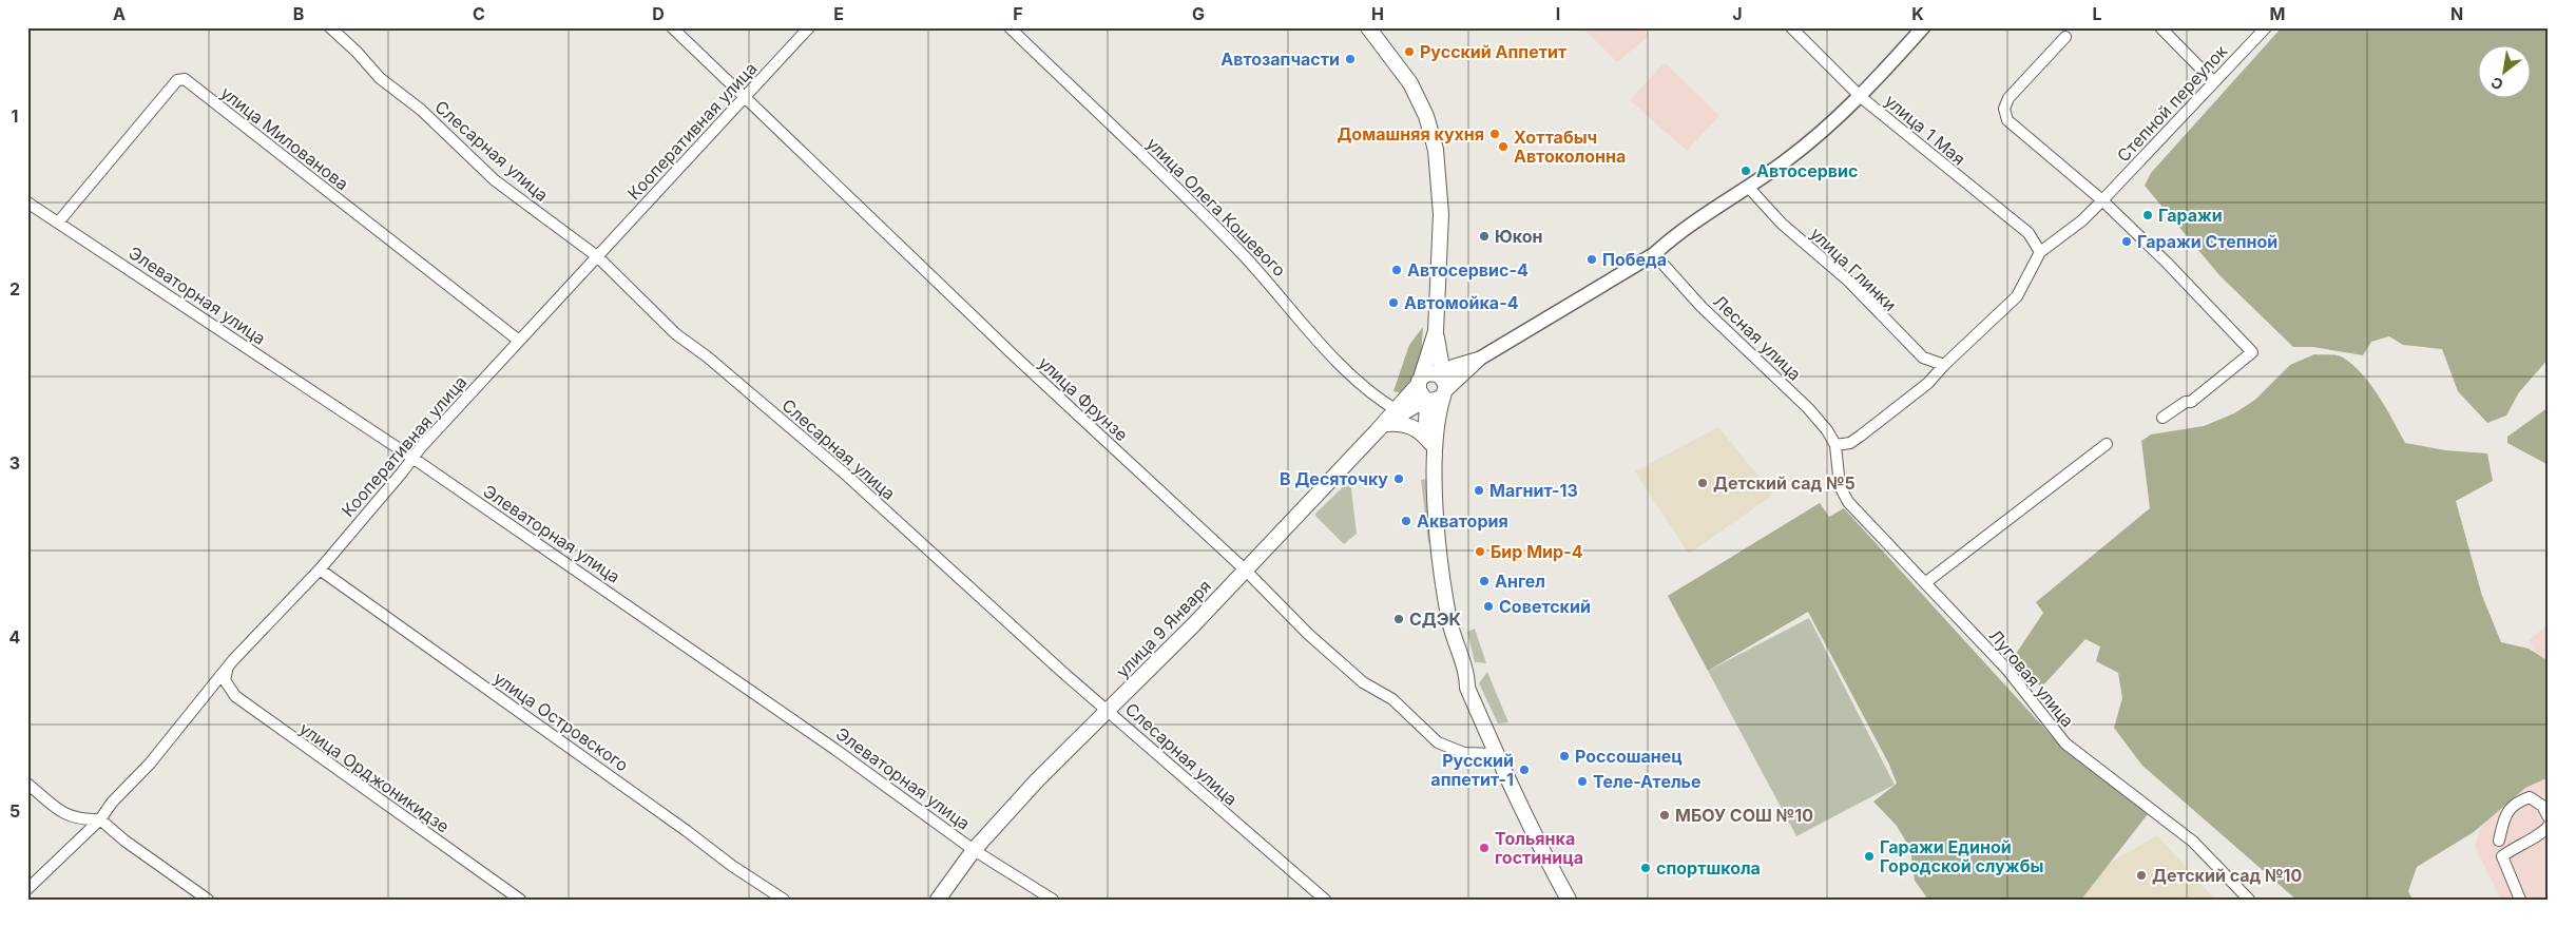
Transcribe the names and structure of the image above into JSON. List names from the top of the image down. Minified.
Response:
{"streets":{"main road":["улица 9 Января"],"street":["Степной переулок","улица 1 Мая","Кооперативная улица","улица Милованова","Слесарная улица","улица Олега Кошевого","улица Глинки","Элеваторная улица","Лесная улица","улица Фрунзе","Луговая улица","улица Островского","улица Орджоникидзе"]},"crossings":[["Степной переулок","улица 1 Мая"],["Степной переулок","улица Глинки"],["Степной переулок","Лесная улица"],["Степной переулок","Луговая улица"],["Кооперативная улица","улица Милованова"],["Кооперативная улица","Слесарная улица"],["Кооперативная улица","Элеваторная улица"],["Кооперативная улица","улица Фрунзе"],["Кооперативная улица","улица Островского"],["Кооперативная улица","улица Орджоникидзе"],["улица Милованова","Элеваторная улица"],["Слесарная улица","улица 9 Января"],["улица Олега Кошевого","улица 9 Января"],["Элеваторная улица","улица 9 Января"],["Лесная улица","Луговая улица"],["улица Фрунзе","улица 9 Января"]],"places":["Русский Аппетит","Автозапчасти","Домашняя кухня","Хоттабыч Автоколонна","Автосервис","Гаражи","Юкон","Гаражи Степной","Победа","Автосервис-4","Автомойка-4","В Десяточку","Детский сад №5","Магнит-13","Акватория","Бир Мир-4","Ангел","Советский","СДЭК","Россошанец","Русский аппетит-1","Теле-Ателье","МБОУ СОШ №10","Тольянка гостиница","Гаражи Единой Городской службы","спортшкола","Детский сад №10"],"north":"bottom left","grid":{"columns":["A","B","C","D","E","F","G","H","I","J","K","L","M","N"],"rows":["1","2","3","4","5"]}}
